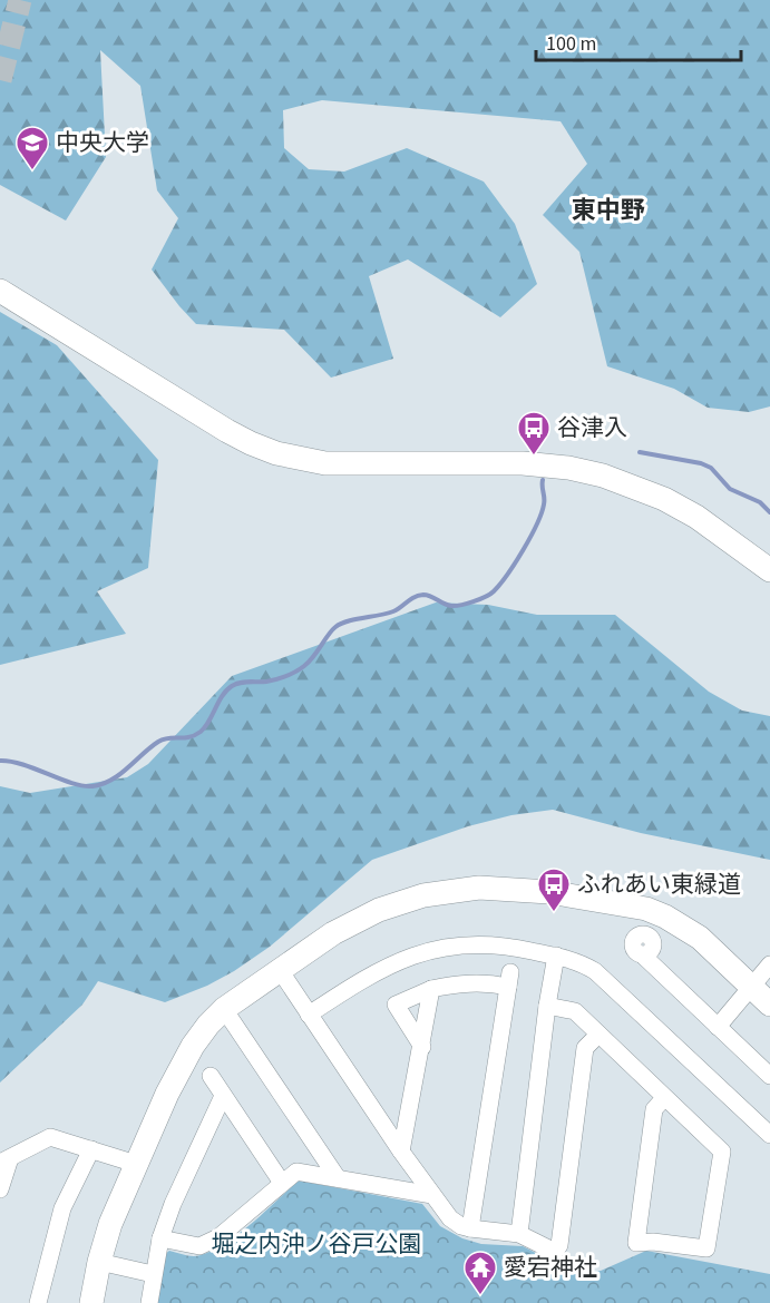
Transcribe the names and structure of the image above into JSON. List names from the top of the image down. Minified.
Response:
{"districts":["東中野"],"parks":["堀之内沖ノ谷戸公園"],"places":{"school or university":["中央大学"],"bus stop":["谷津入","ふれあい東緑道"],"temple":["愛宕神社"]},"scale_bar":"100 m"}
